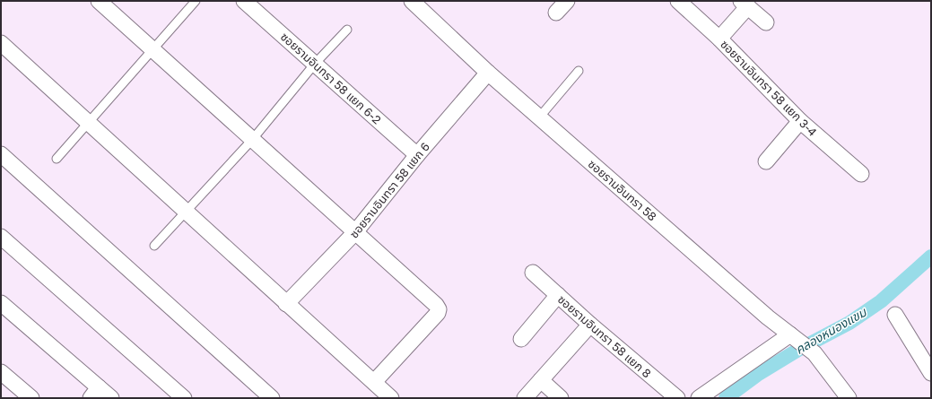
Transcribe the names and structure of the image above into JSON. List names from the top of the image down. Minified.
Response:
{"streets":{"street":["ซอยรามอินทรา 58 แยก 6-2","ซอยรามอินทรา 58 แยก 3-4","ซอยรามอินทรา 58 แยก 6","ซอยรามอินทรา 58","ซอยรามอินทรา 58 แยก 8"]},"crossings":[["ซอยรามอินทรา 58 แยก 6-2","ซอยรามอินทรา 58 แยก 6"],["ซอยรามอินทรา 58 แยก 6","ซอยรามอินทรา 58"]],"water":["คลองหนองแขม"]}
